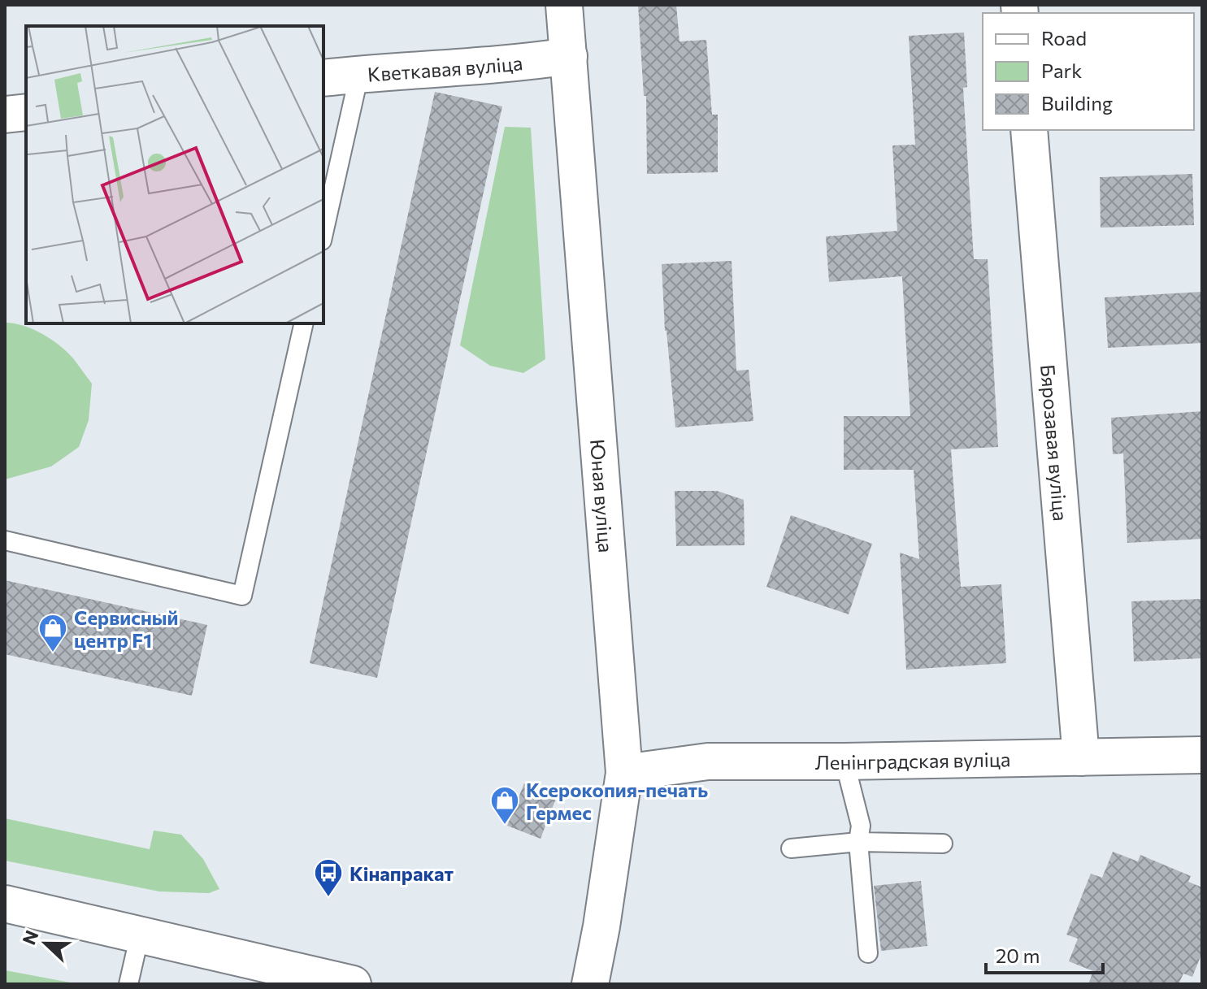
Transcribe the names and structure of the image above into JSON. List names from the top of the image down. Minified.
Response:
{"streets":{"street":["Кветкавая вуліца","Бярозавая вуліца","Юная вуліца","Ленінградская вуліца"]},"crossings":[["Кветкавая вуліца","Юная вуліца"],["Бярозавая вуліца","Ленінградская вуліца"],["Юная вуліца","Ленінградская вуліца"]],"places":{"shop":["Сервисный центр F1","Ксерокопия-печать Гермес"],"bus stop":["Кінапракат"]},"legend":["Road","Park","Building"],"scale_bar":"20 m","north":"left"}
